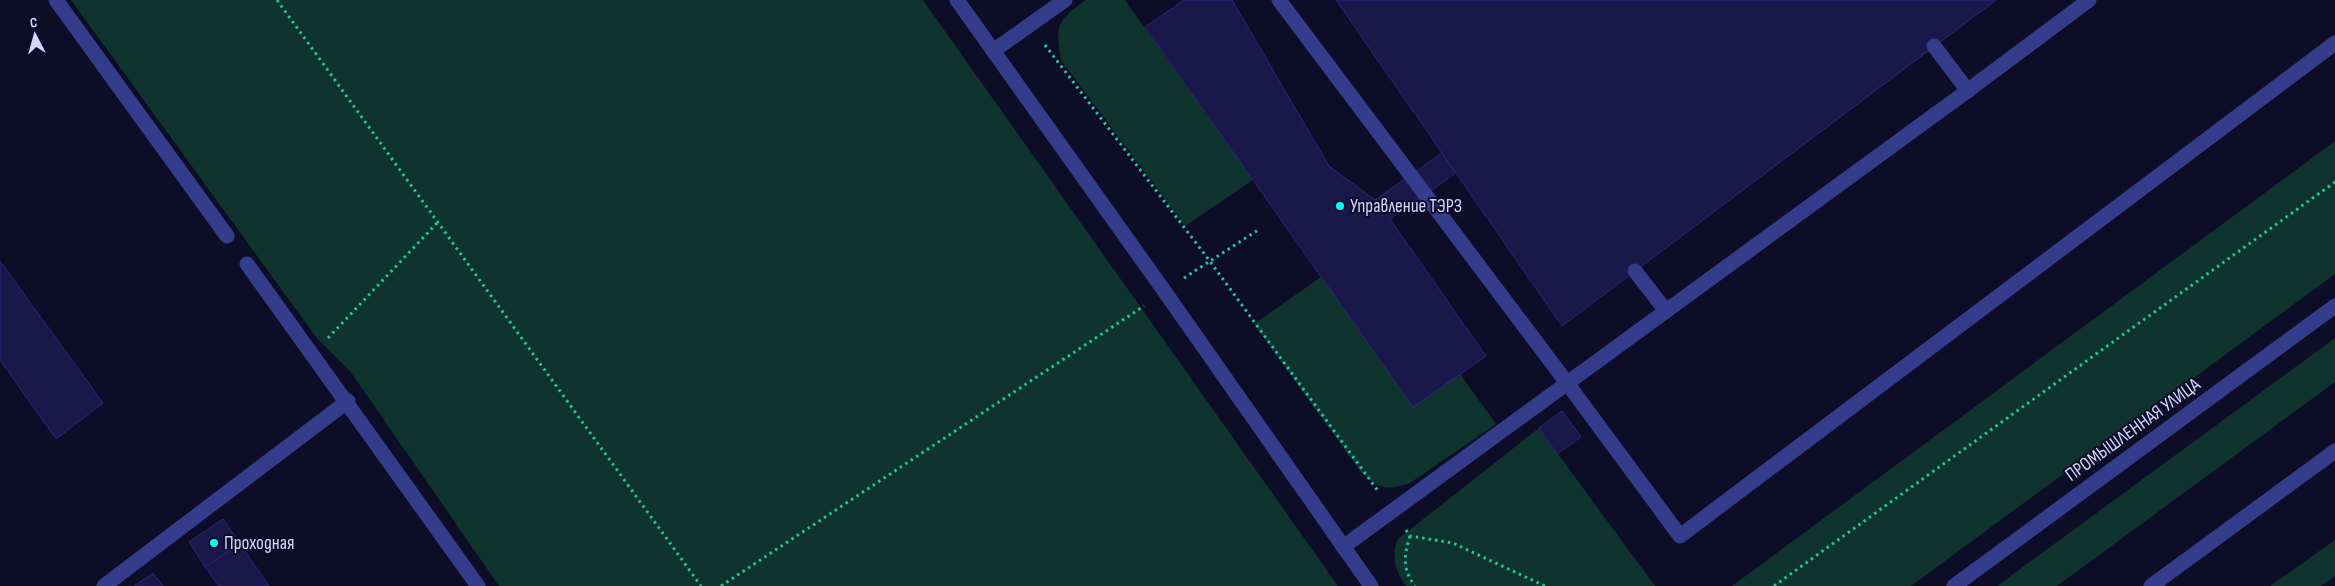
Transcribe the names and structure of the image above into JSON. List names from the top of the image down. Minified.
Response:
{"streets":{"street":["ПРОМЫШЛЕННАЯ УЛИЦА"]},"places":["Управление ТЭРЗ","Проходная"],"north":"top"}
